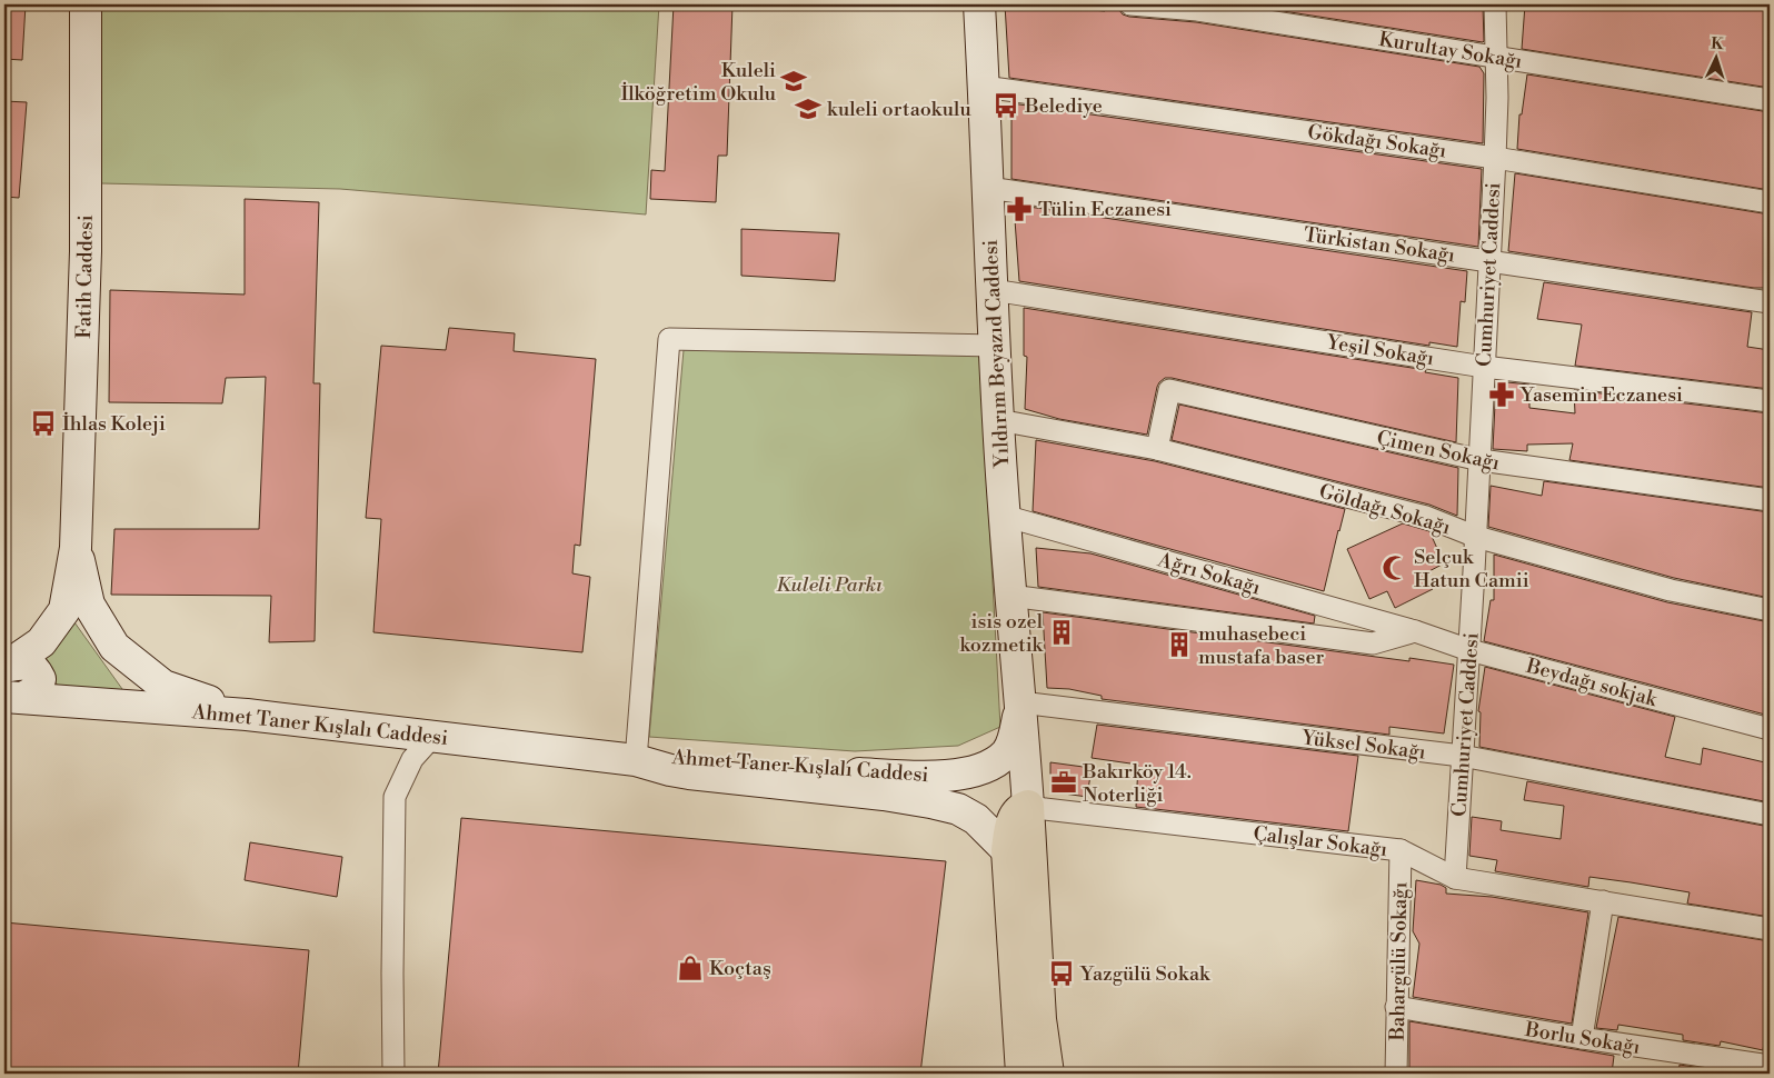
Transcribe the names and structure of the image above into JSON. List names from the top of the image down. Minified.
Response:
{"streets":{"main road":["Fatih Caddesi","Yıldırım Beyazıd Caddesi","Ahmet Taner Kışlalı Caddesi"],"street":["Kurultay Sokağı","Gökdağı Sokağı","Türkistan Sokağı","Cumhuriyet Caddesi","Yeşil Sokağı","Çimen Sokağı","Göldağı Sokağı","Ağrı Sokağı","Beydağı sokjak","Yüksel Sokağı","Çalışlar Sokağı","Bahargülü Sokağı","Borlu Sokağı"]},"crossings":[["Kurultay Sokağı","Cumhuriyet Caddesi"],["Gökdağı Sokağı","Cumhuriyet Caddesi"],["Gökdağı Sokağı","Yıldırım Beyazıd Caddesi"],["Türkistan Sokağı","Cumhuriyet Caddesi"],["Türkistan Sokağı","Yıldırım Beyazıd Caddesi"],["Cumhuriyet Caddesi","Yeşil Sokağı"],["Cumhuriyet Caddesi","Çimen Sokağı"],["Cumhuriyet Caddesi","Göldağı Sokağı"],["Cumhuriyet Caddesi","Beydağı sokjak"],["Cumhuriyet Caddesi","Yüksel Sokağı"],["Cumhuriyet Caddesi","Çalışlar Sokağı"],["Yeşil Sokağı","Yıldırım Beyazıd Caddesi"],["Yıldırım Beyazıd Caddesi","Göldağı Sokağı"],["Yıldırım Beyazıd Caddesi","Ağrı Sokağı"],["Yıldırım Beyazıd Caddesi","Ahmet Taner Kışlalı Caddesi"],["Yıldırım Beyazıd Caddesi","Yüksel Sokağı"],["Çimen Sokağı","Göldağı Sokağı"],["Ağrı Sokağı","Beydağı sokjak"],["Ahmet Taner Kışlalı Caddesi","Yüksel Sokağı"],["Çalışlar Sokağı","Bahargülü Sokağı"],["Bahargülü Sokağı","Borlu Sokağı"]],"parks":["Kuleli Parkı"],"places":{"school or university":["Kuleli İlköğretim Okulu","kuleli ortaokulu"],"bus stop":["Belediye","İhlas Koleji","Yazgülü Sokak"],"pharmacy":["Tülin Eczanesi","Yasemin Eczanesi"],"mosque":["Selçuk Hatun Camii"],"building":["isis ozel kozmetik","muhasebeci mustafa baser"],"office":["Bakırköy 14. Noterliği"],"shop":["Koçtaş"]},"north":"top"}
